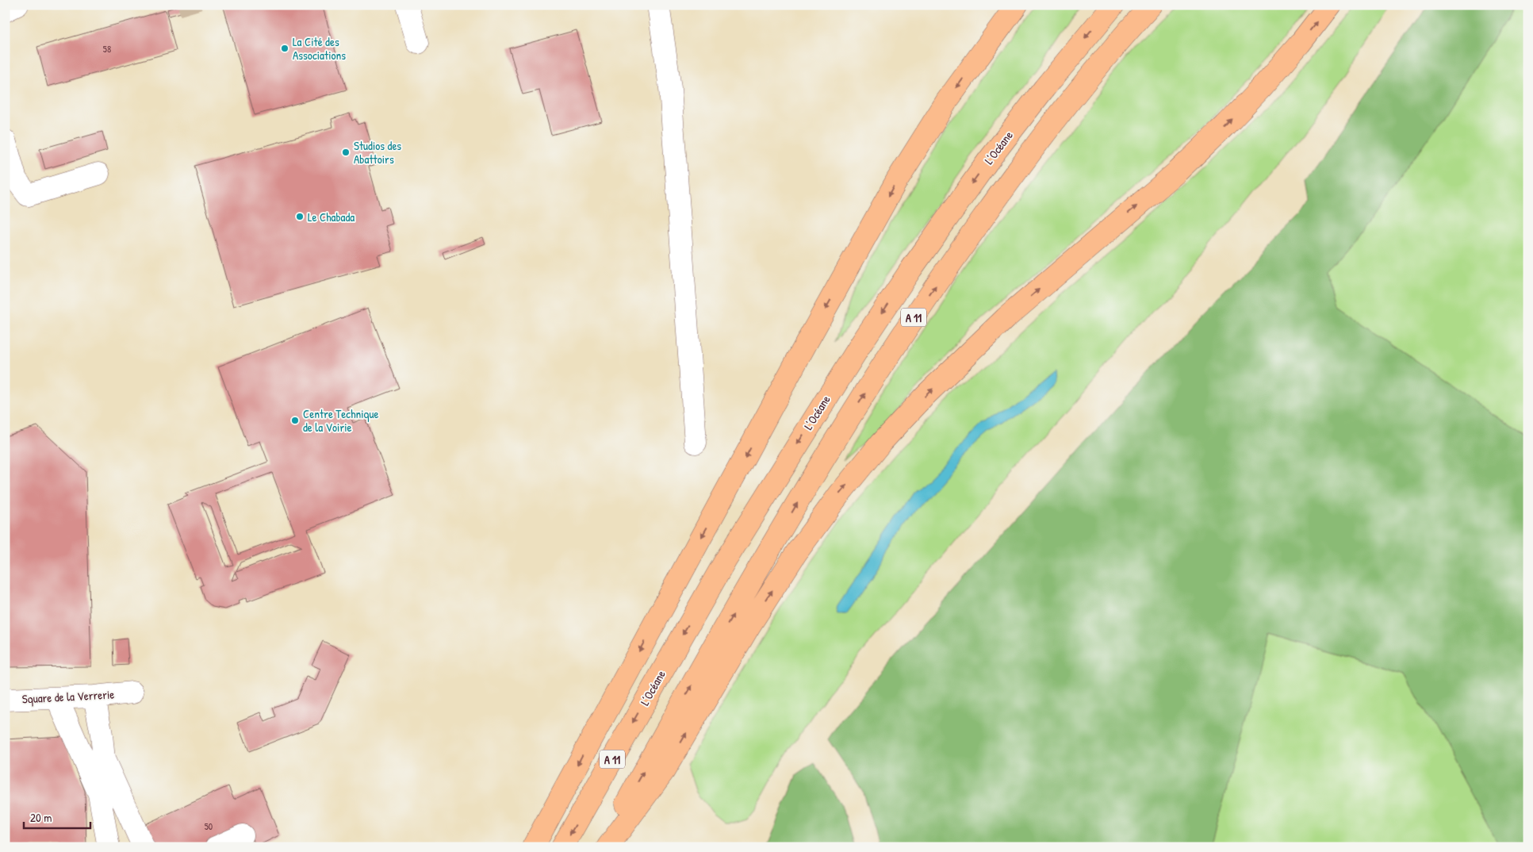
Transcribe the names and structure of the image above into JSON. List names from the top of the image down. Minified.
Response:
{"streets":{"highway":["L’Océane","A 11"],"street":["Square de la Verrerie"]},"places":["La Cité des Associations","Studios des Abattoirs","Le Chabada","Centre Technique de la Voirie"],"house_numbers":["58","50"],"scale_bar":"20 m"}
